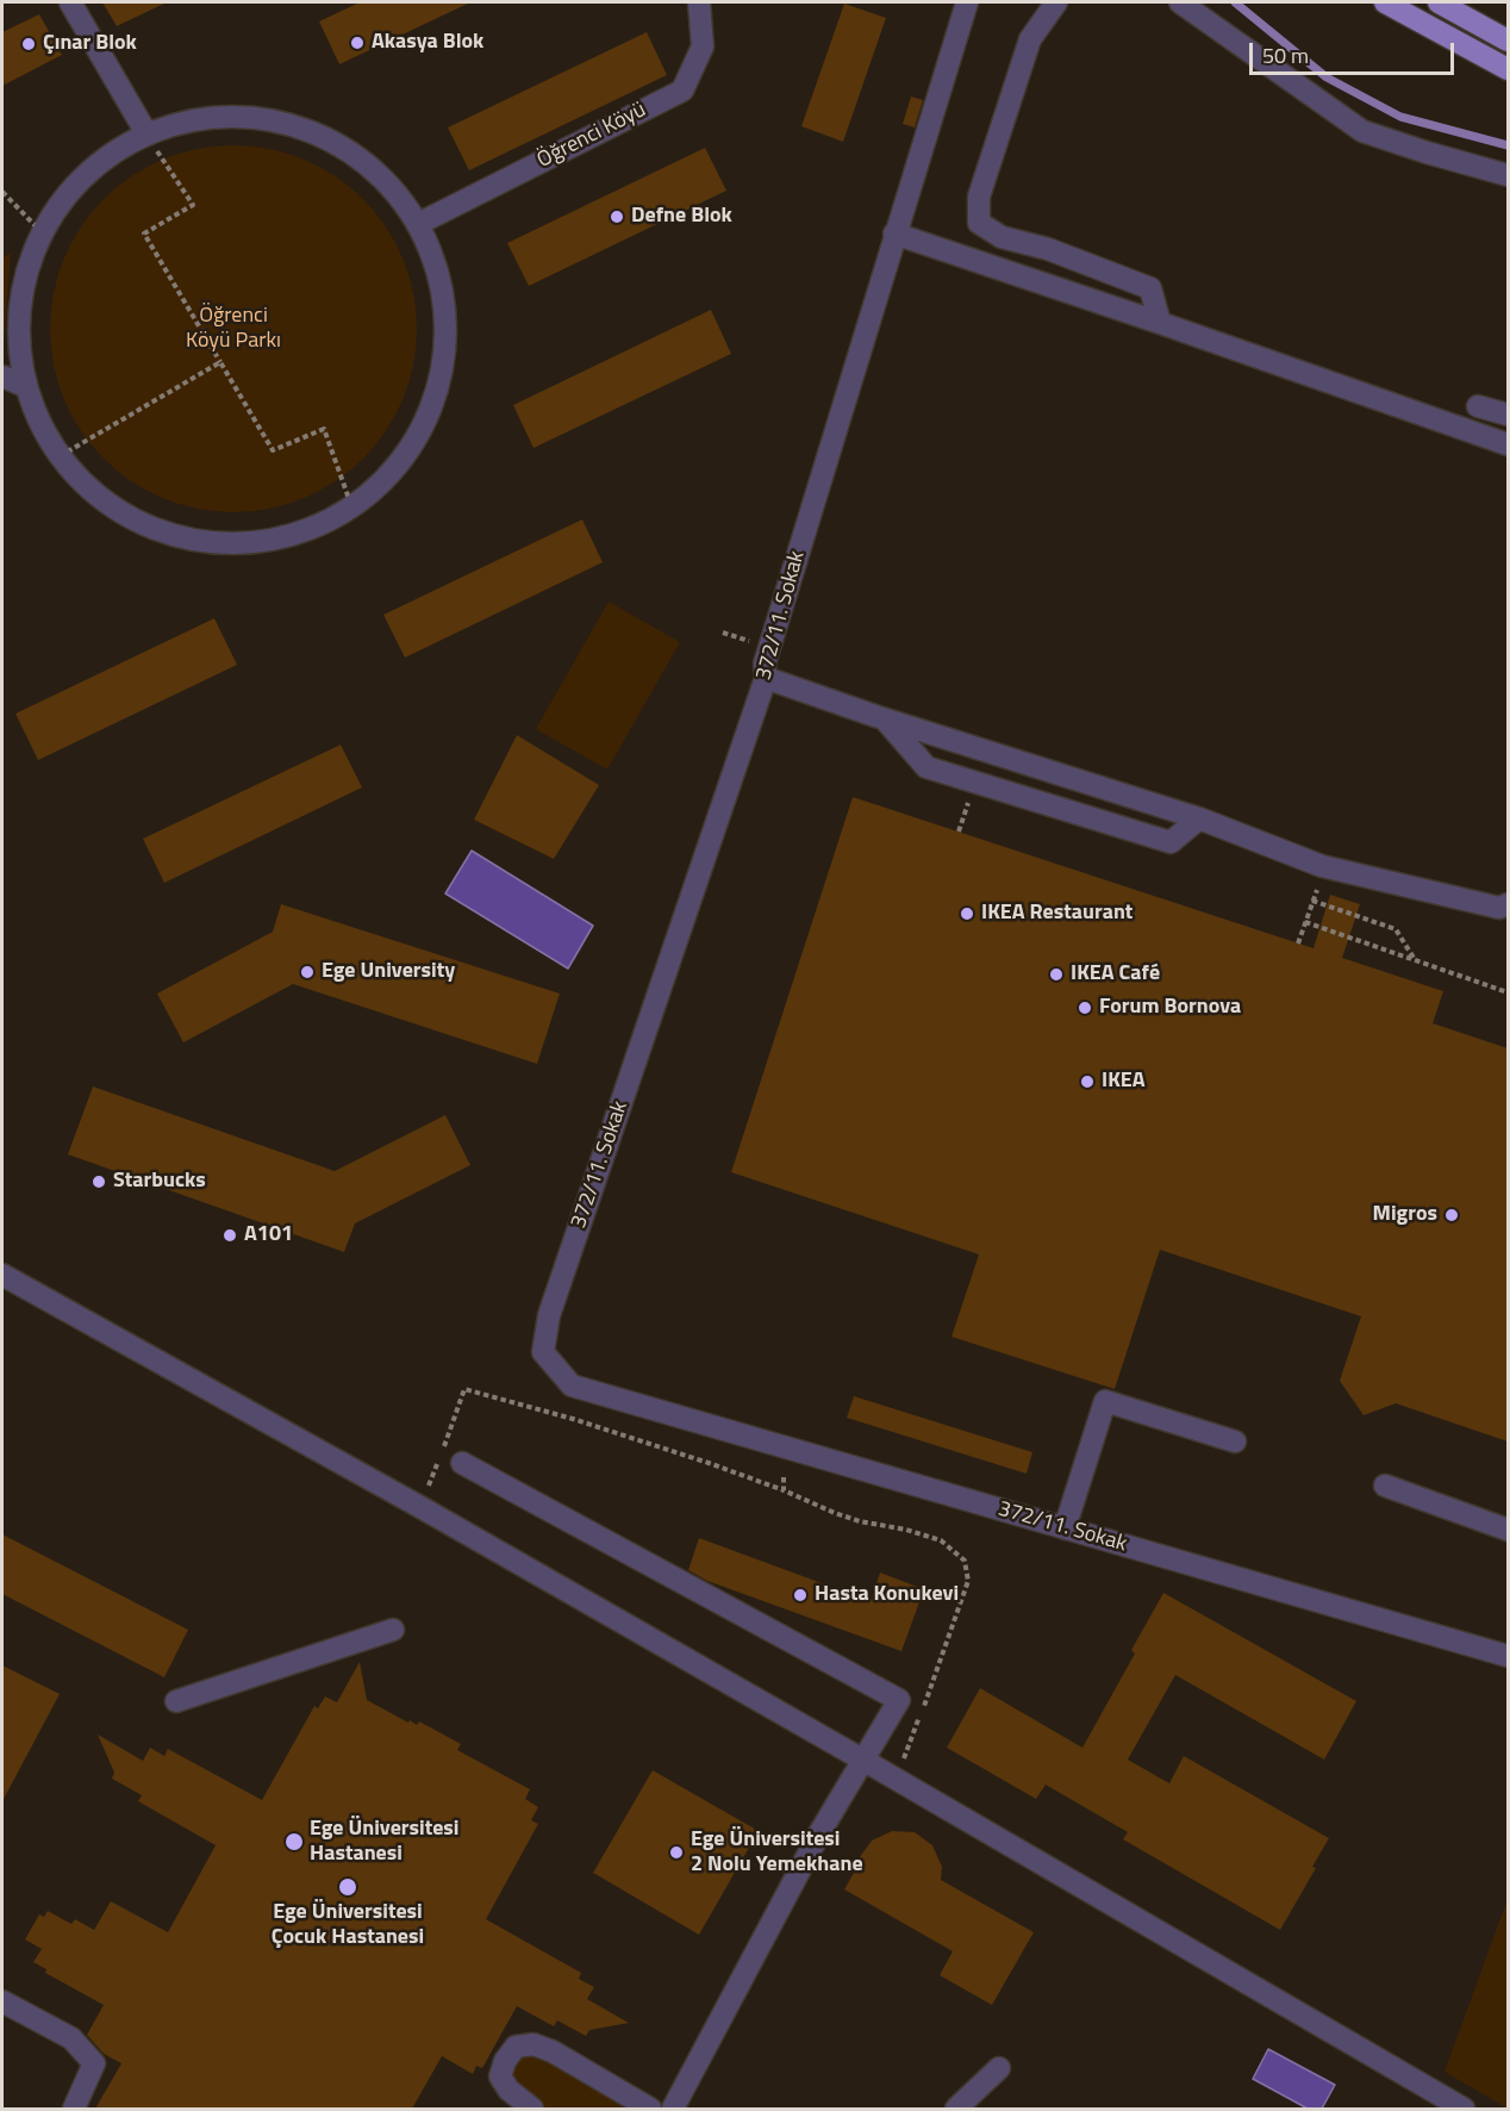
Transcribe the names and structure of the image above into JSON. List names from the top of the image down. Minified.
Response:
{"streets":{"street":["Öğrenci Köyü","372/11. Sokak"]},"parks":["Öğrenci Köyü Parkı"],"places":["Akasya Blok","Çınar Blok","Defne Blok","IKEA Restaurant","Ege University","IKEA Café","Forum Bornova","IKEA","Starbucks","Migros","A101","Hasta Konukevi","Ege Üniversitesi Hastanesi","Ege Üniversitesi 2 Nolu Yemekhane","Ege Üniversitesi Çocuk Hastanesi"],"scale_bar":"50 m"}
